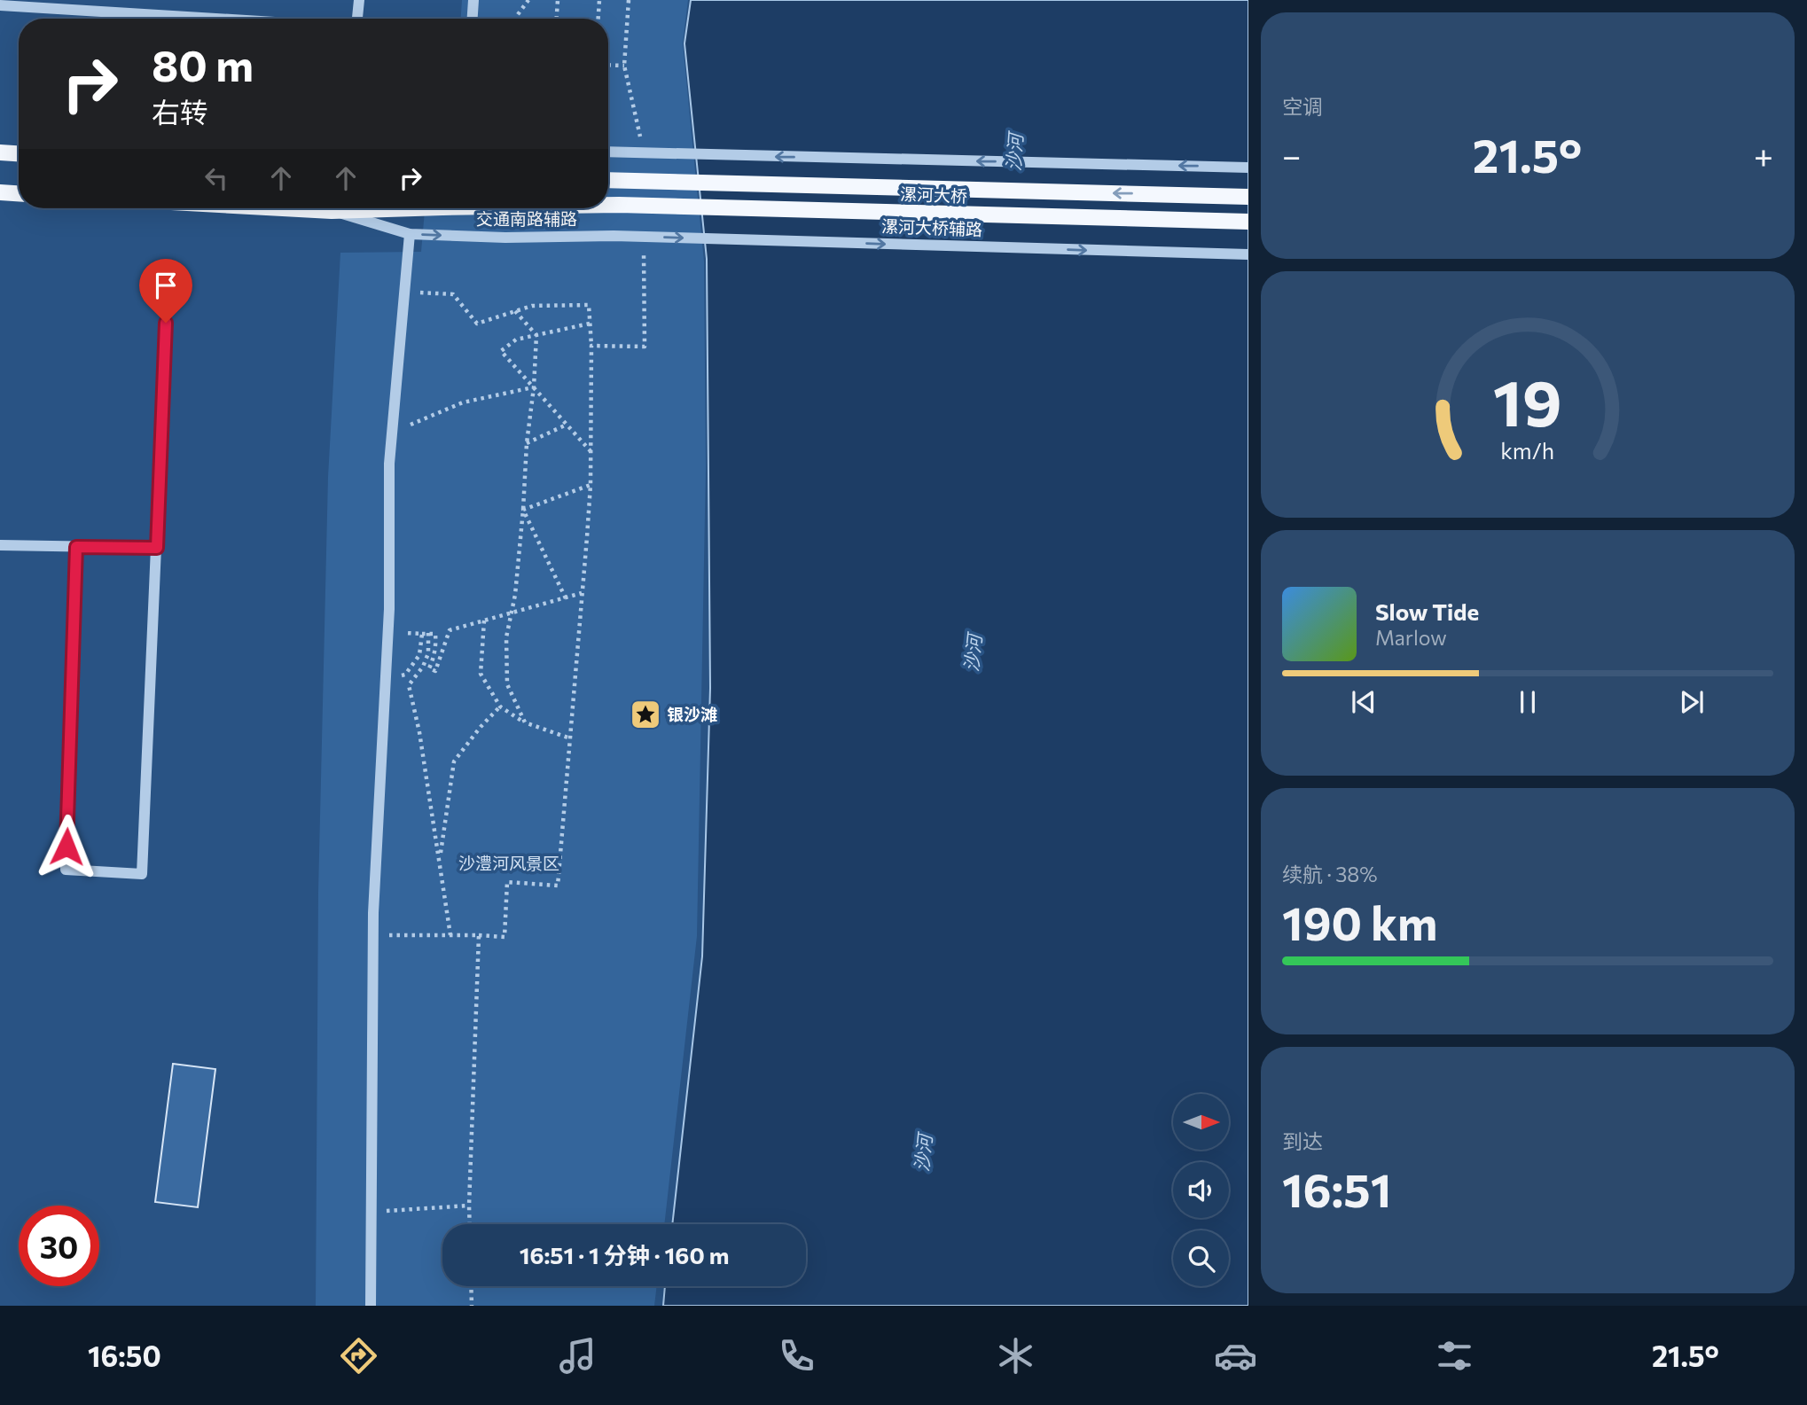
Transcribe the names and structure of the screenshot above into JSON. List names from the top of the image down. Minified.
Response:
{"streets":{"main road":["漯河大桥"],"street":["交通南路辅路","漯河大桥辅路"]},"crossings":[["漯河大桥","交通南路辅路"],["交通南路辅路","漯河大桥辅路"]],"one_way":["交通南路辅路"],"water":["沙河"],"parks":["沙澧河风景区"],"places":{"place":["银沙滩"]},"north":"right","page":{"tile":["空调",["续航 · 38%","190 km"],["到达","16:51"]],"turn":["80 m","右转"],"heat":["−","21.5°","+"],"song":["Slow Tide","Marlow"],"limit":"30","trip":"16:51 · 1 分钟 · 160 m","tabs":["16:50","21.5°"],"gauge":["19","km/h"]}}
